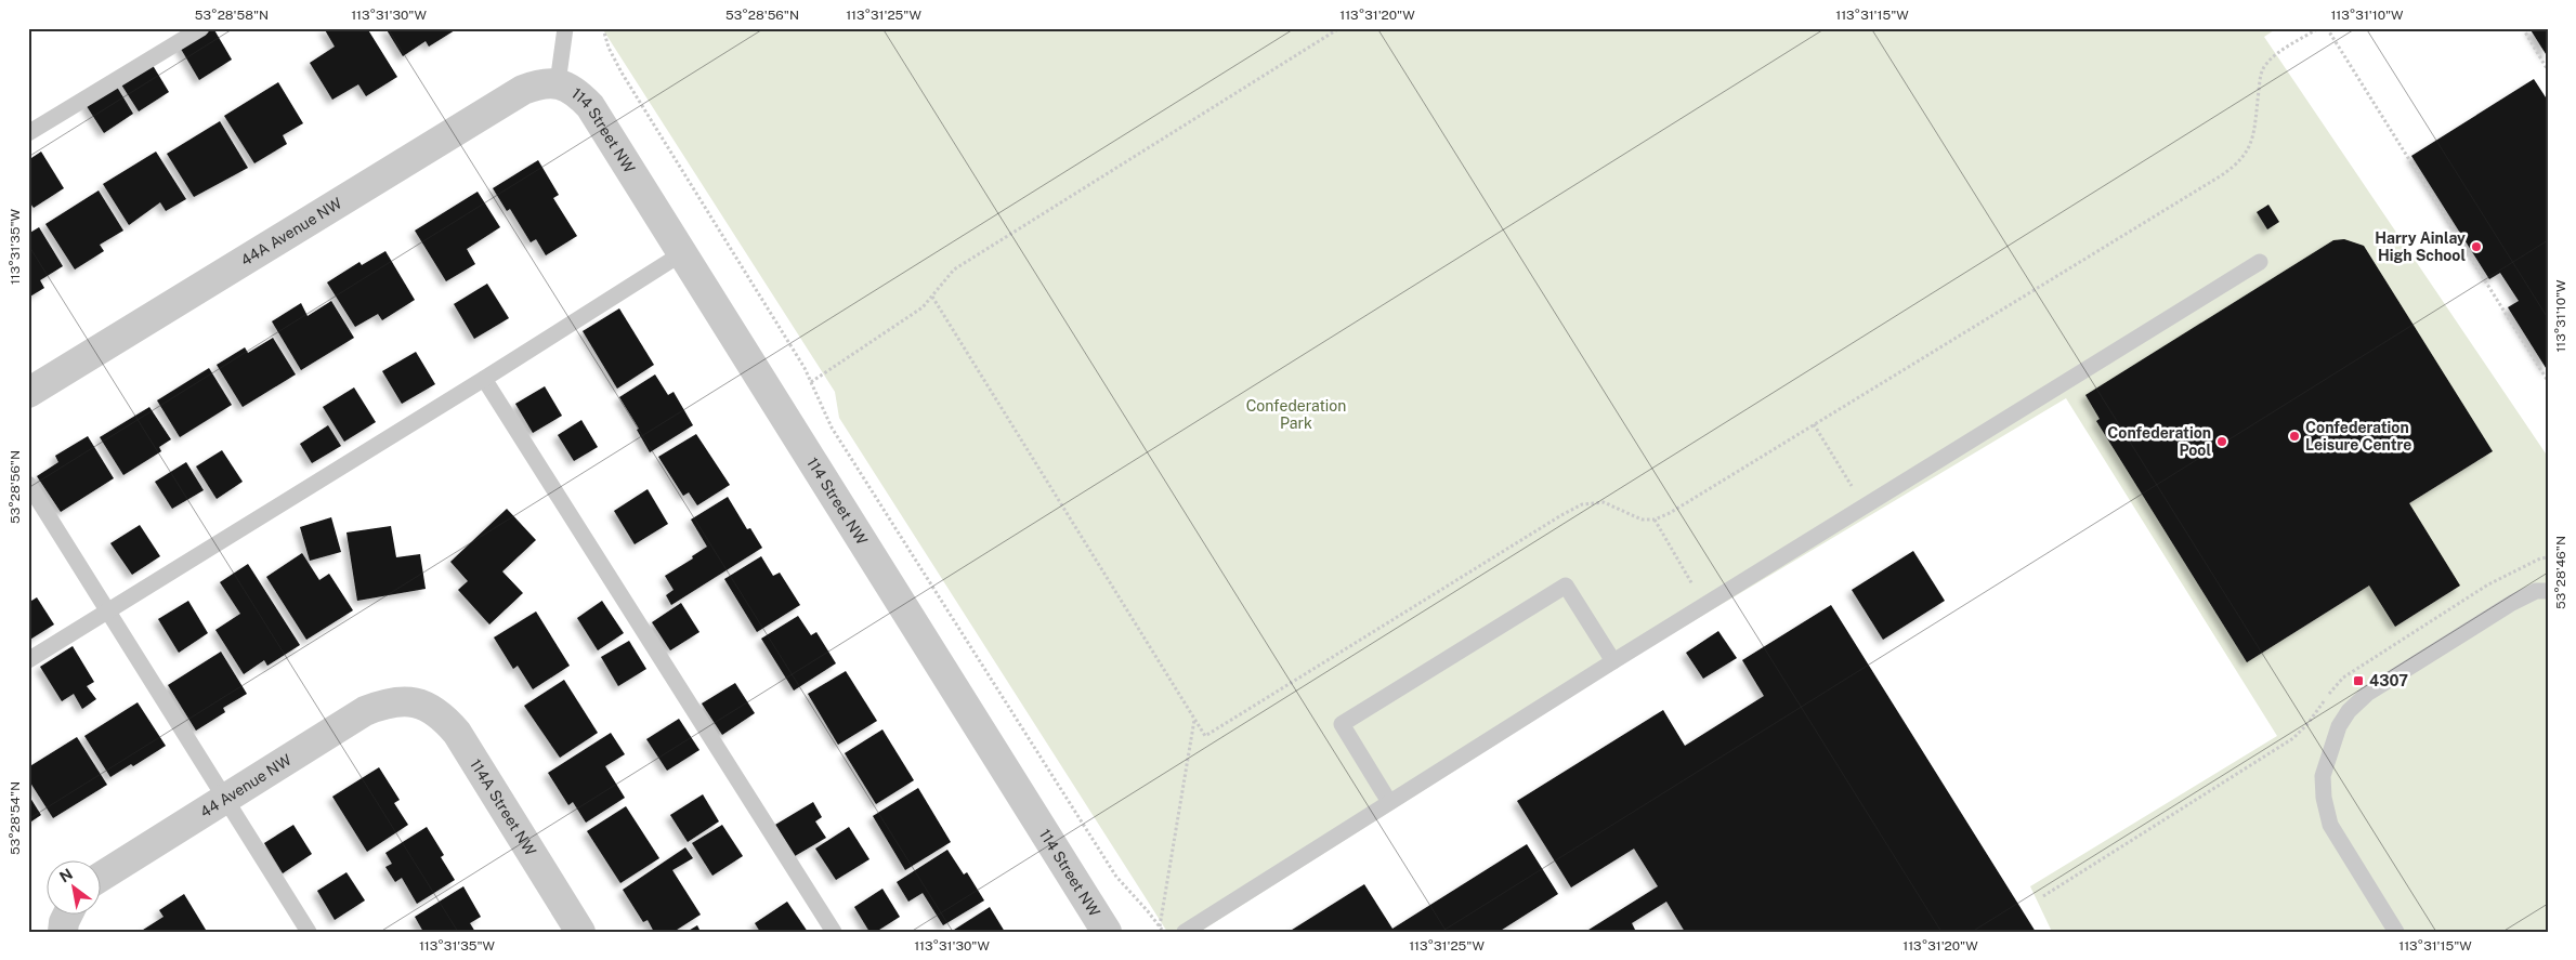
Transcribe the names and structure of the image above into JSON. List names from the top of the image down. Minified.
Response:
{"streets":{"street":["114 Street NW","44A Avenue NW","44 Avenue NW","114A Street NW"]},"crossings":[["114 Street NW","44A Avenue NW"],["44 Avenue NW","114A Street NW"]],"parks":["Confederation Park"],"places":{"other":["Harry Ainlay High School","Confederation Leisure Centre","Confederation Pool"],"transit":["4307"]},"north":"top left","coordinates":["53°28'58\"N","113°31'30\"W","53°28'56\"N","113°31'25\"W","113°31'20\"W","113°31'15\"W","113°31'10\"W","113°31'35\"W","53°28'46\"N","53°28'54\"N"]}
